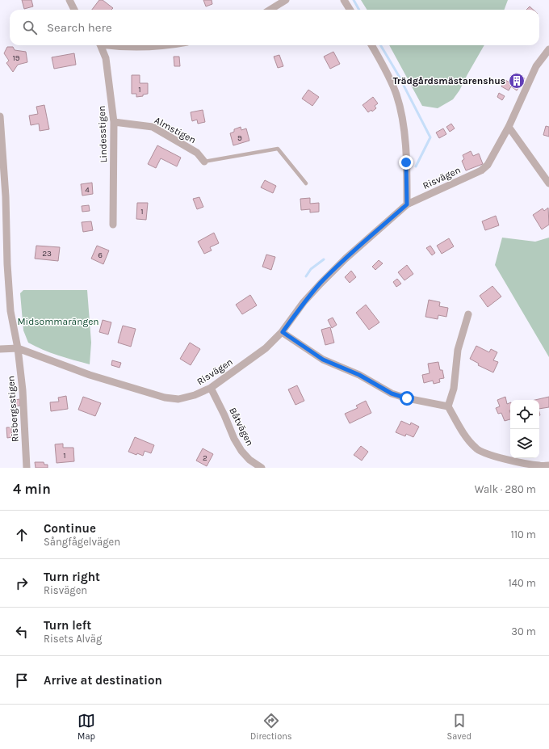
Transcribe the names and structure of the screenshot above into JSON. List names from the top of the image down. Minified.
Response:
{"streets":{"street":["Almstigen","Lindesstigen","Risvägen","Risbergsstigen","Båtvägen"]},"crossings":[["Almstigen","Lindesstigen"],["Risvägen","Risbergsstigen"],["Risvägen","Båtvägen"]],"parks":["Midsommarängen"],"places":{"building":["Trädgårdsmästarenshus"]},"house_numbers":["19","1","9","4","1","23","6","1","2"],"page":{"search":"Search here","heading":["4 min","Walk · 280 m"],"list":[["Continue","Sångfågelvägen","110 m"],["Turn right","Risvägen","140 m"],["Turn left","Risets Alväg","30 m"],"Arrive at destination"],"nav":["Map","Directions","Saved"]}}
